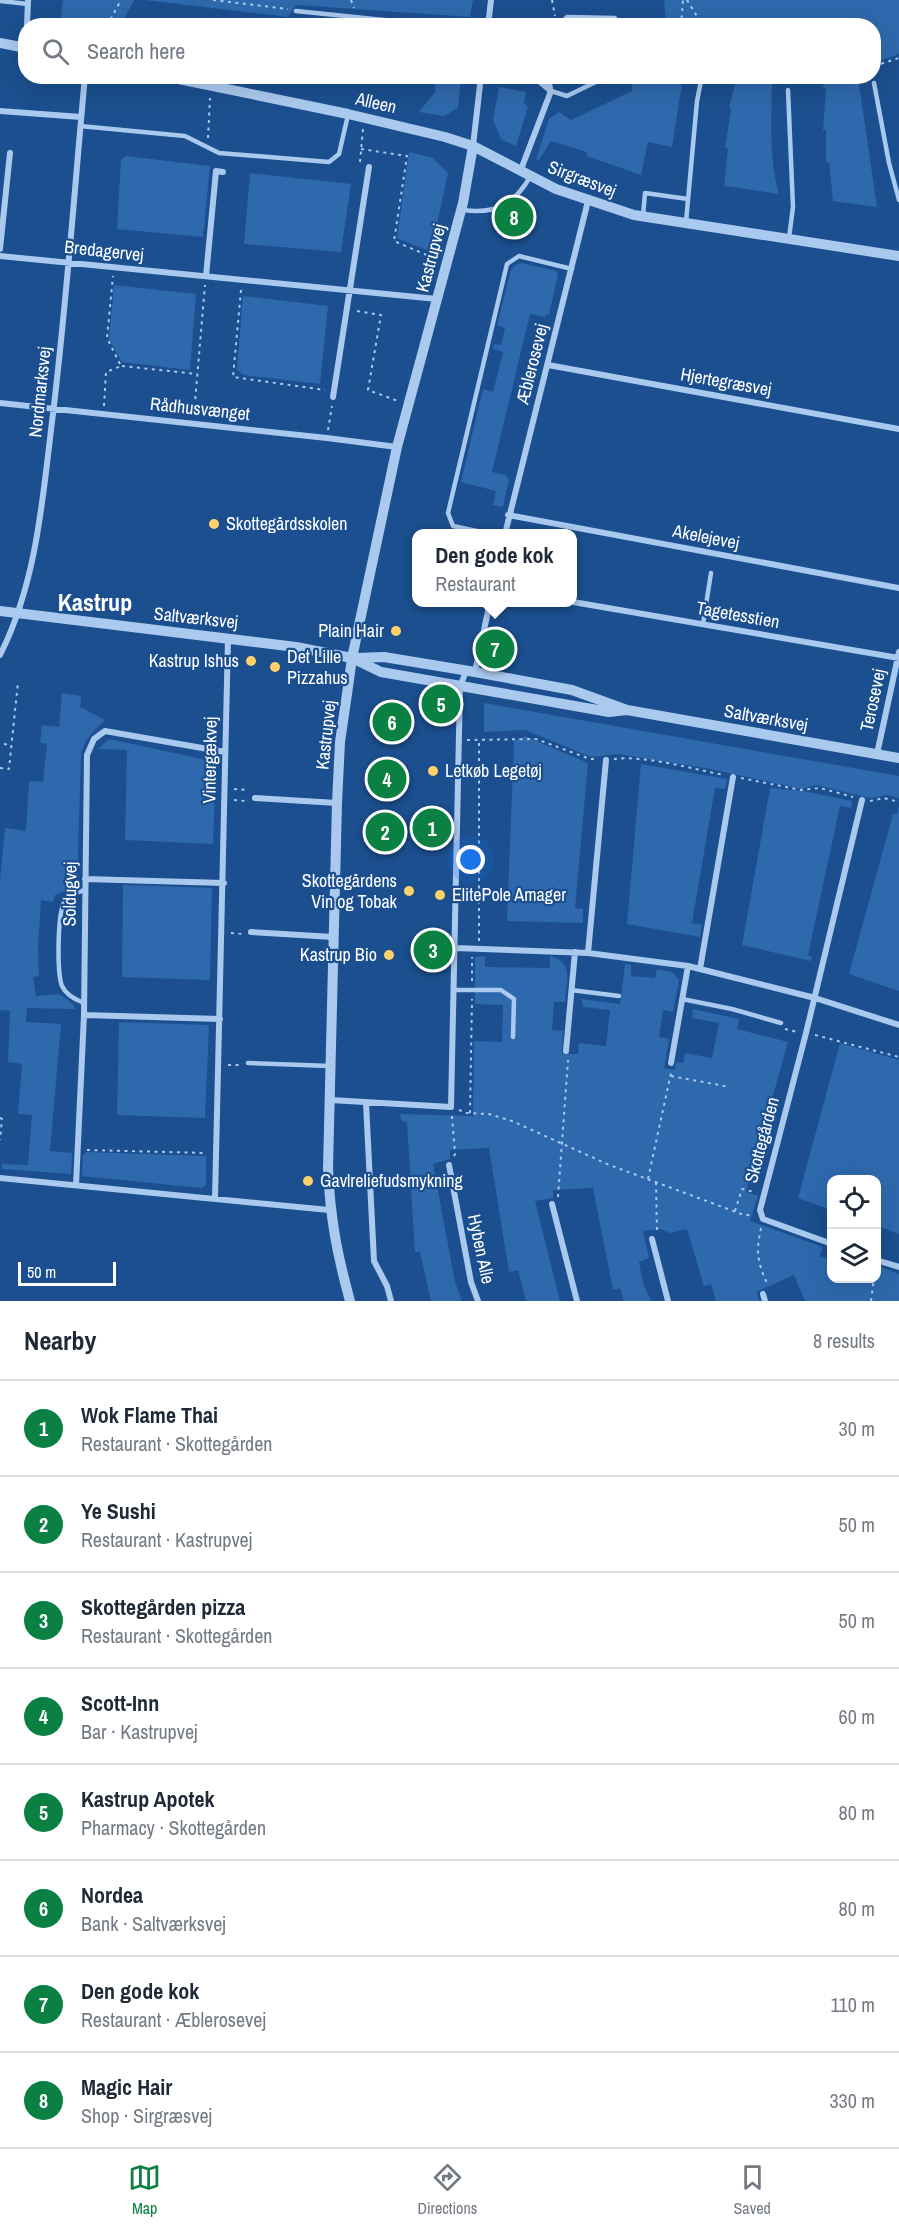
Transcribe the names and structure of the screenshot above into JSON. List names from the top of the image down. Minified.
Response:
{"streets":{"street":["Alleen","Sirgræsvej","Bredagervej","Kastrupvej","Æblerosevej","Hjertegræsvej","Nordmarksvej","Rådhusvænget","Akelejevej","Tagetesstien","Saltværksvej","Terosevej","Vintergækvej","Soldugvej","Skottegården","Hyben Alle"]},"crossings":[["Alleen","Sirgræsvej"],["Alleen","Kastrupvej"],["Sirgræsvej","Kastrupvej"],["Sirgræsvej","Æblerosevej"],["Bredagervej","Kastrupvej"],["Bredagervej","Nordmarksvej"],["Kastrupvej","Rådhusvænget"],["Kastrupvej","Saltværksvej"],["Æblerosevej","Hjertegræsvej"],["Æblerosevej","Akelejevej"],["Nordmarksvej","Rådhusvænget"],["Nordmarksvej","Saltværksvej"],["Tagetesstien","Terosevej"],["Saltværksvej","Terosevej"],["Saltværksvej","Vintergækvej"],["Vintergækvej","Soldugvej"]],"districts":["Kastrup"],"places":["Skottegårdsskolen","Plain Hair","Kastrup Ishus","Det Lille Pizzahus","Letkøb Legetøj","Skottegårdens Vin og Tobak","ElitePole Amager","Kastrup Bio","Gavlreliefudsmykning"],"scale_bar":"50 m","page":{"search":"Search here","pins":["8","7","5","6","4","1","2","3"],"popup":["Den gode kok","Restaurant"],"scale":"50 m","heading":["Nearby","8 results"],"list":[{"mark":"1","name":"Wok Flame Thai","note":"Restaurant · Skottegården","value":"30 m"},{"mark":"2","name":"Ye Sushi","note":"Restaurant · Kastrupvej","value":"50 m"},{"mark":"3","name":"Skottegården pizza","note":"Restaurant · Skottegården","value":"50 m"},{"mark":"4","name":"Scott-Inn","note":"Bar · Kastrupvej","value":"60 m"},{"mark":"5","name":"Kastrup Apotek","note":"Pharmacy · Skottegården","value":"80 m"},{"mark":"6","name":"Nordea","note":"Bank · Saltværksvej","value":"80 m"},{"mark":"7","name":"Den gode kok","note":"Restaurant · Æblerosevej","value":"110 m"},{"mark":"8","name":"Magic Hair","note":"Shop · Sirgræsvej","value":"330 m"}],"nav":["Map","Directions","Saved"]}}
